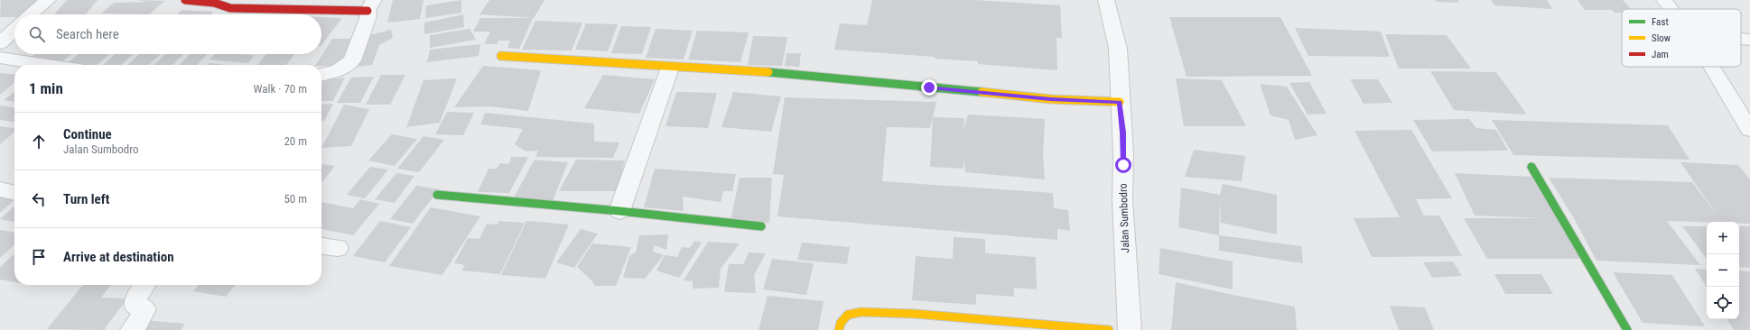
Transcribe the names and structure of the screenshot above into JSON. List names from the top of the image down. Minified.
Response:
{"streets":{"street":["Jalan Sumbodro"]},"legend":["Fast","Slow","Jam"],"page":{"search":"Search here","heading":["1 min","Walk · 70 m"],"list":[["Continue","Jalan Sumbodro","20 m"],["Turn left","50 m"],"Arrive at destination"],"map_buttons":["+","−"]}}
